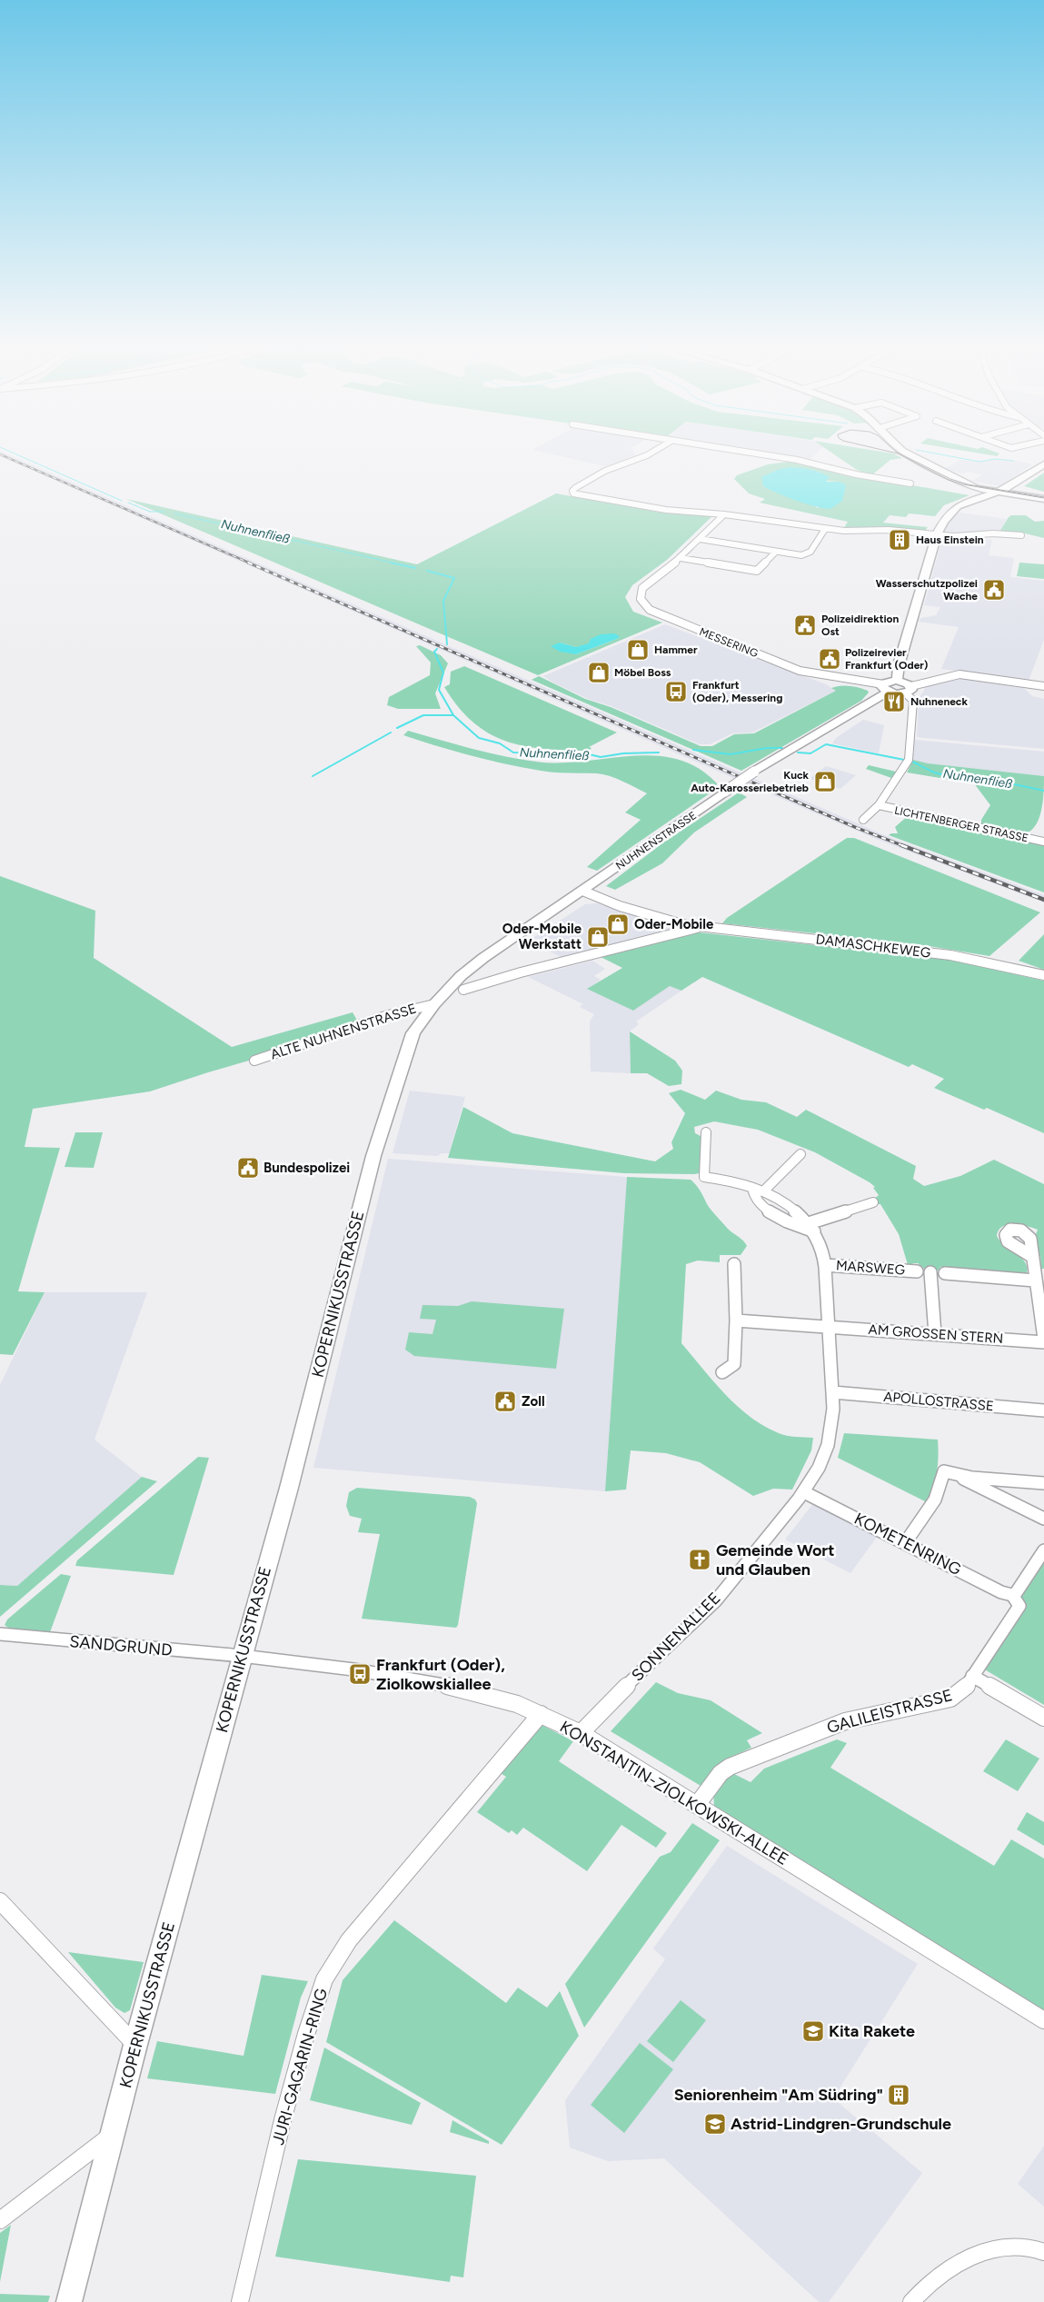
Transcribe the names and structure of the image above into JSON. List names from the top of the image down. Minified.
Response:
{"streets":{"main road":["NUHNENSTRASSE","KOPERNIKUSSTRASSE"],"street":["MESSERING","LICHTENBERGER STRASSE","DAMASCHKEWEG","ALTE NUHNENSTRASSE","MARSWEG","AM GROSSEN STERN","APOLLOSTRASSE","KOMETENRING","SONNENALLEE","SANDGRUND","GALILEISTRASSE","KONSTANTIN-ZIOLKOWSKI-ALLEE","JURI-GAGARIN-RING"]},"crossings":[["MESSERING","NUHNENSTRASSE"],["NUHNENSTRASSE","DAMASCHKEWEG"],["NUHNENSTRASSE","ALTE NUHNENSTRASSE"],["NUHNENSTRASSE","KOPERNIKUSSTRASSE"],["ALTE NUHNENSTRASSE","KOPERNIKUSSTRASSE"],["MARSWEG","SONNENALLEE"],["KOPERNIKUSSTRASSE","SANDGRUND"],["KOPERNIKUSSTRASSE","KONSTANTIN-ZIOLKOWSKI-ALLEE"],["AM GROSSEN STERN","SONNENALLEE"],["APOLLOSTRASSE","SONNENALLEE"],["KOMETENRING","SONNENALLEE"],["KOMETENRING","GALILEISTRASSE"],["SONNENALLEE","KONSTANTIN-ZIOLKOWSKI-ALLEE"],["SANDGRUND","KONSTANTIN-ZIOLKOWSKI-ALLEE"],["GALILEISTRASSE","KONSTANTIN-ZIOLKOWSKI-ALLEE"],["KONSTANTIN-ZIOLKOWSKI-ALLEE","JURI-GAGARIN-RING"]],"water":["Nuhnenfließ"],"places":{"building":["Haus Einstein","Seniorenheim \"Am Südring\""],"public building":["Wasserschutzpolizei Wache","Polizeidirektion Ost","Polizeirevier Frankfurt (Oder)","Bundespolizei","Zoll"],"shop":["Hammer","Möbel Boss","Kuck Auto-Karosseriebetrieb","Oder-Mobile","Oder-Mobile Werkstatt"],"bus stop":["Frankfurt (Oder), Messering","Frankfurt (Oder), Ziolkowskiallee"],"restaurant":["Nuhneneck"],"church":["Gemeinde Wort und Glauben"],"school or university":["Kita Rakete","Astrid-Lindgren-Grundschule"]}}
